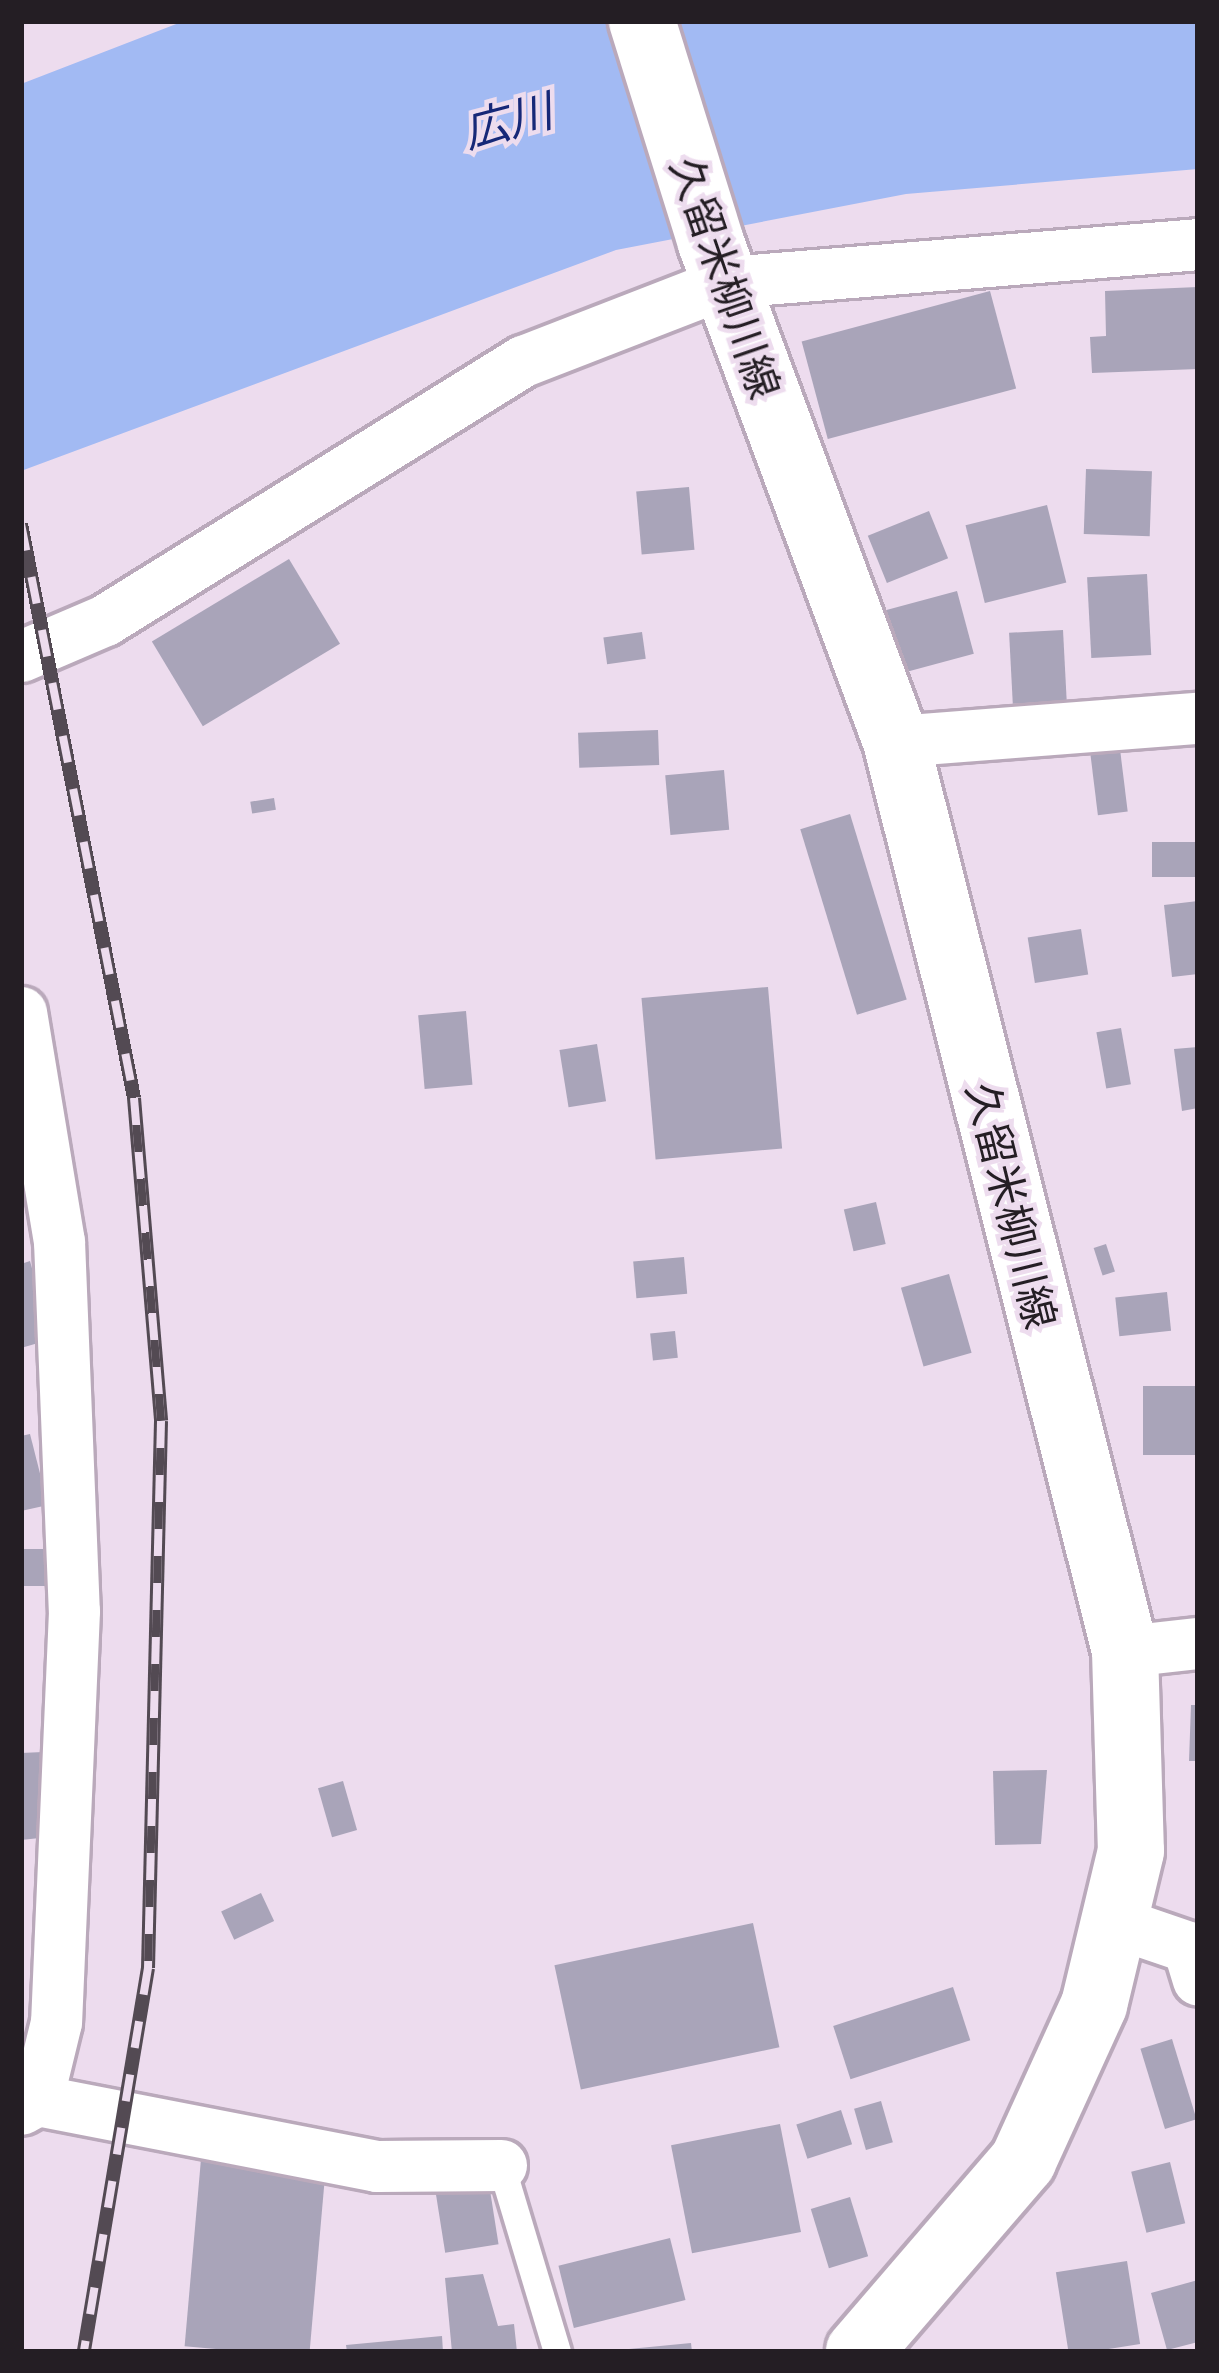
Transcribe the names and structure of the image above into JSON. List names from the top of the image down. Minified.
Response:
{"streets":{"main road":["久留米柳川線"]},"water":["広川"]}
